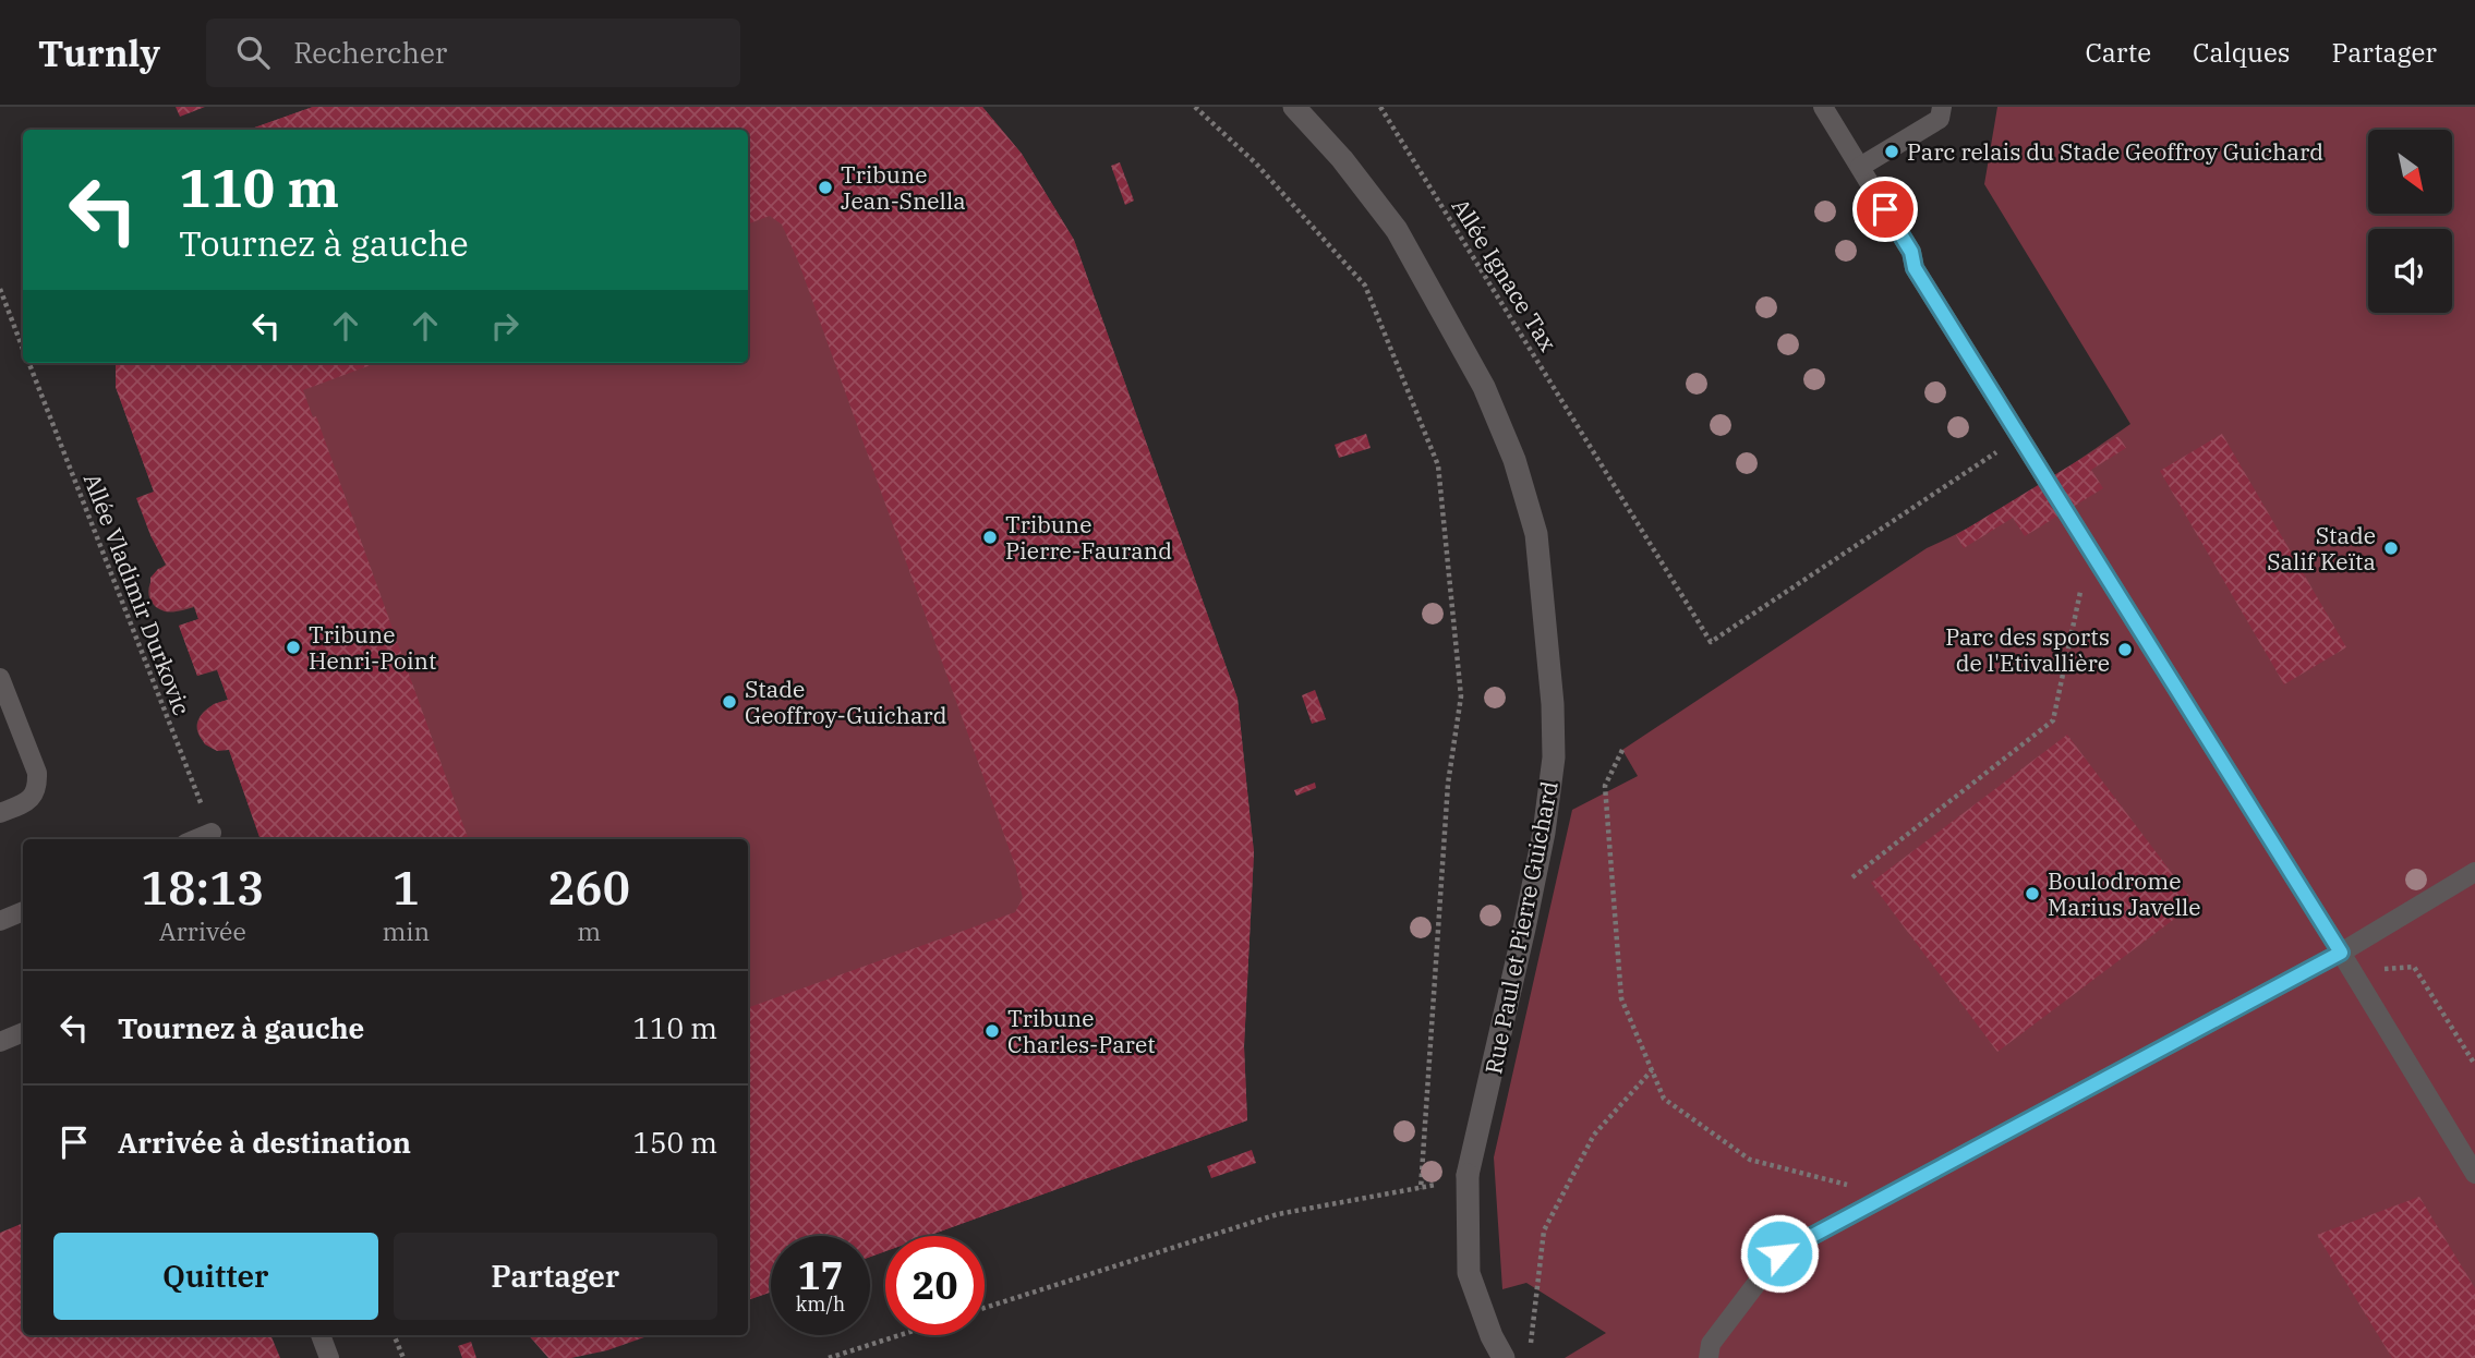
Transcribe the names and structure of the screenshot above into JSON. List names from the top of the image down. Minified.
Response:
{"streets":{"street":["Rue Paul et Pierre Guichard"],"path":["Allée Ignace Tax","Allée Vladimir Durkovic"]},"places":["Parc relais du Stade Geoffroy Guichard","Tribune Jean-Snella","Tribune Pierre-Faurand","Stade Salif Keïta","Tribune Henri-Point","Parc des sports de l'Etivallière","Stade Geoffroy-Guichard","Boulodrome Marius Javelle","Tribune Charles-Paret"],"north":"bottom right","page":{"header":"Turnly","search":"Rechercher","nav":["Carte","Calques","Partager"],"turn":["110 m","Tournez à gauche"],"eta":["18:13","Arrivée","1","min","260","m"],"list":[{"name":"Tournez à gauche","value":"110 m"},{"name":"Arrivée à destination","value":"150 m"}],"buttons":["Quitter","Partager"],"speed":"17 km/h","limit":"20"}}
